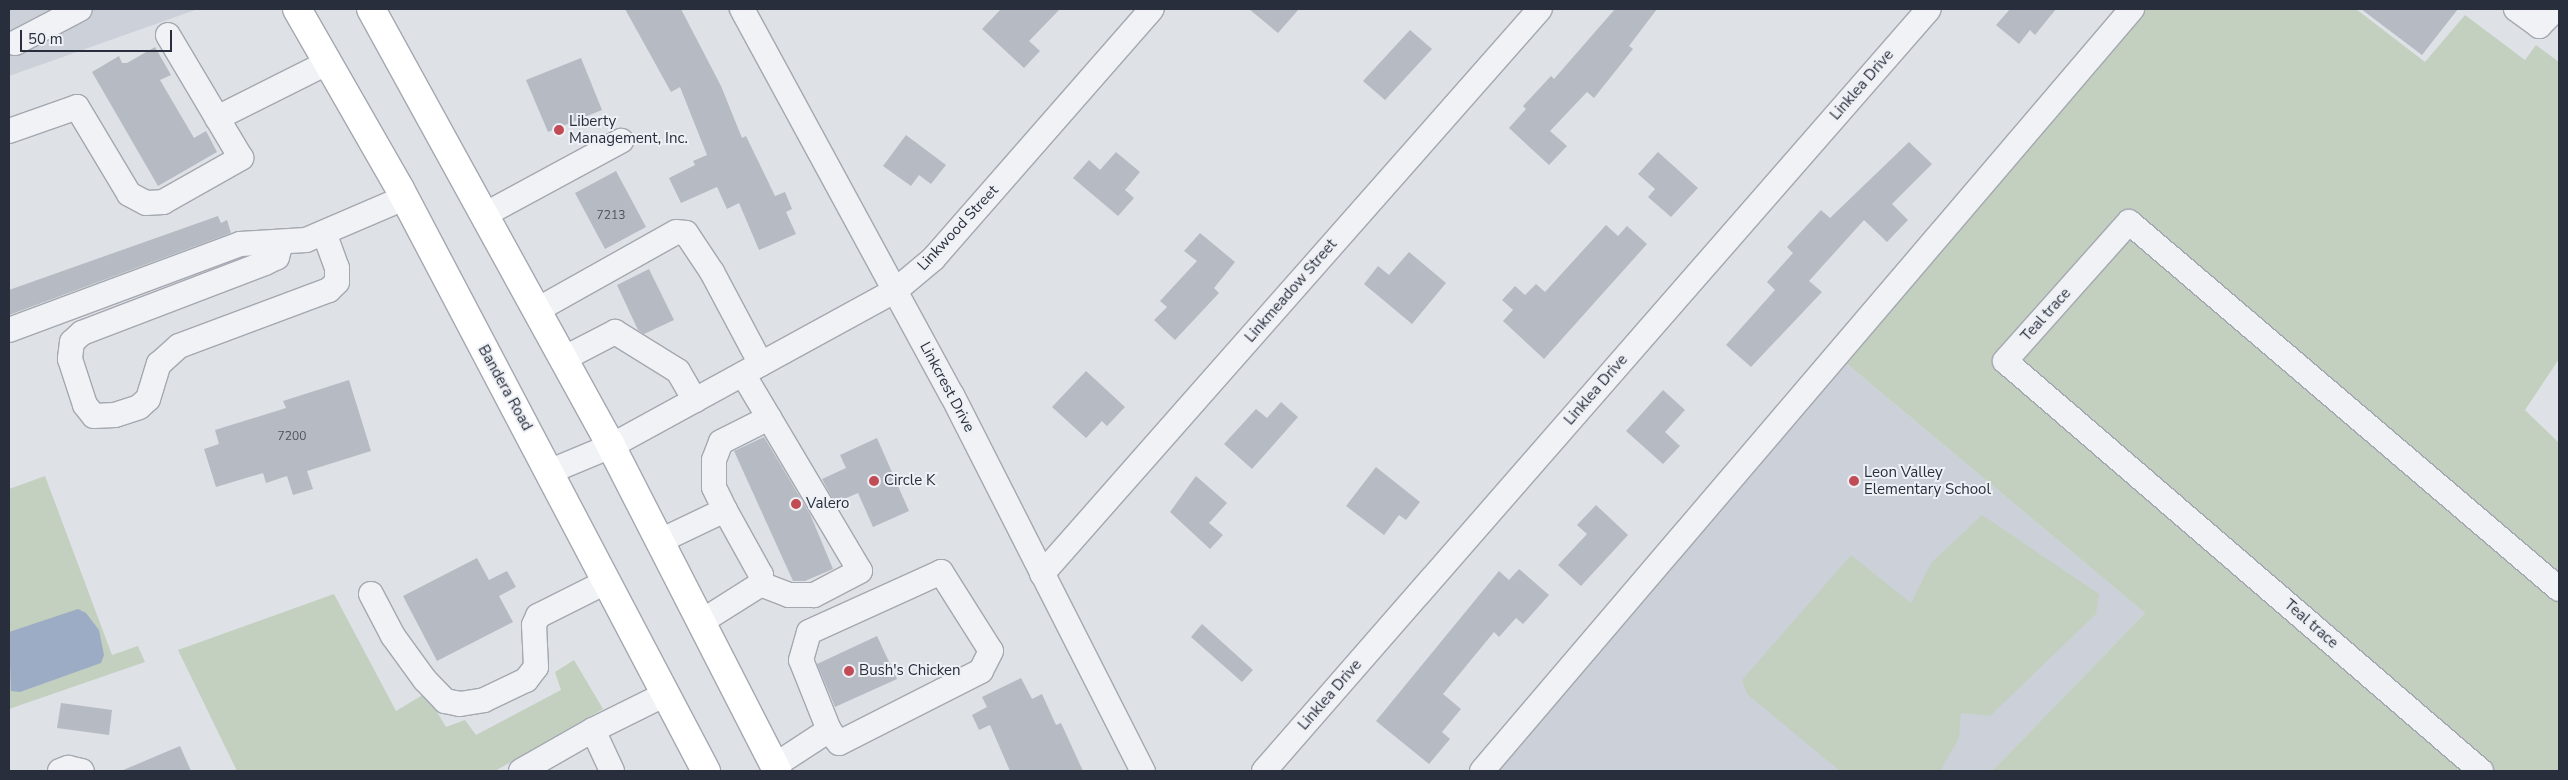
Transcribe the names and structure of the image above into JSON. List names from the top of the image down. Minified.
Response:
{"streets":{"main road":["Bandera Road"],"street":["Linklea Drive","Linkwood Street","Linkmeadow Street","Teal trace","Linkcrest Drive"]},"crossings":[["Linkwood Street","Linkcrest Drive"],["Linkwood Street","Bandera Road"],["Linkmeadow Street","Linkcrest Drive"]],"places":["Liberty Management, Inc.","Circle K","Leon Valley Elementary School","Valero","Bush's Chicken"],"house_numbers":["7213","7200"],"scale_bar":"50 m"}
